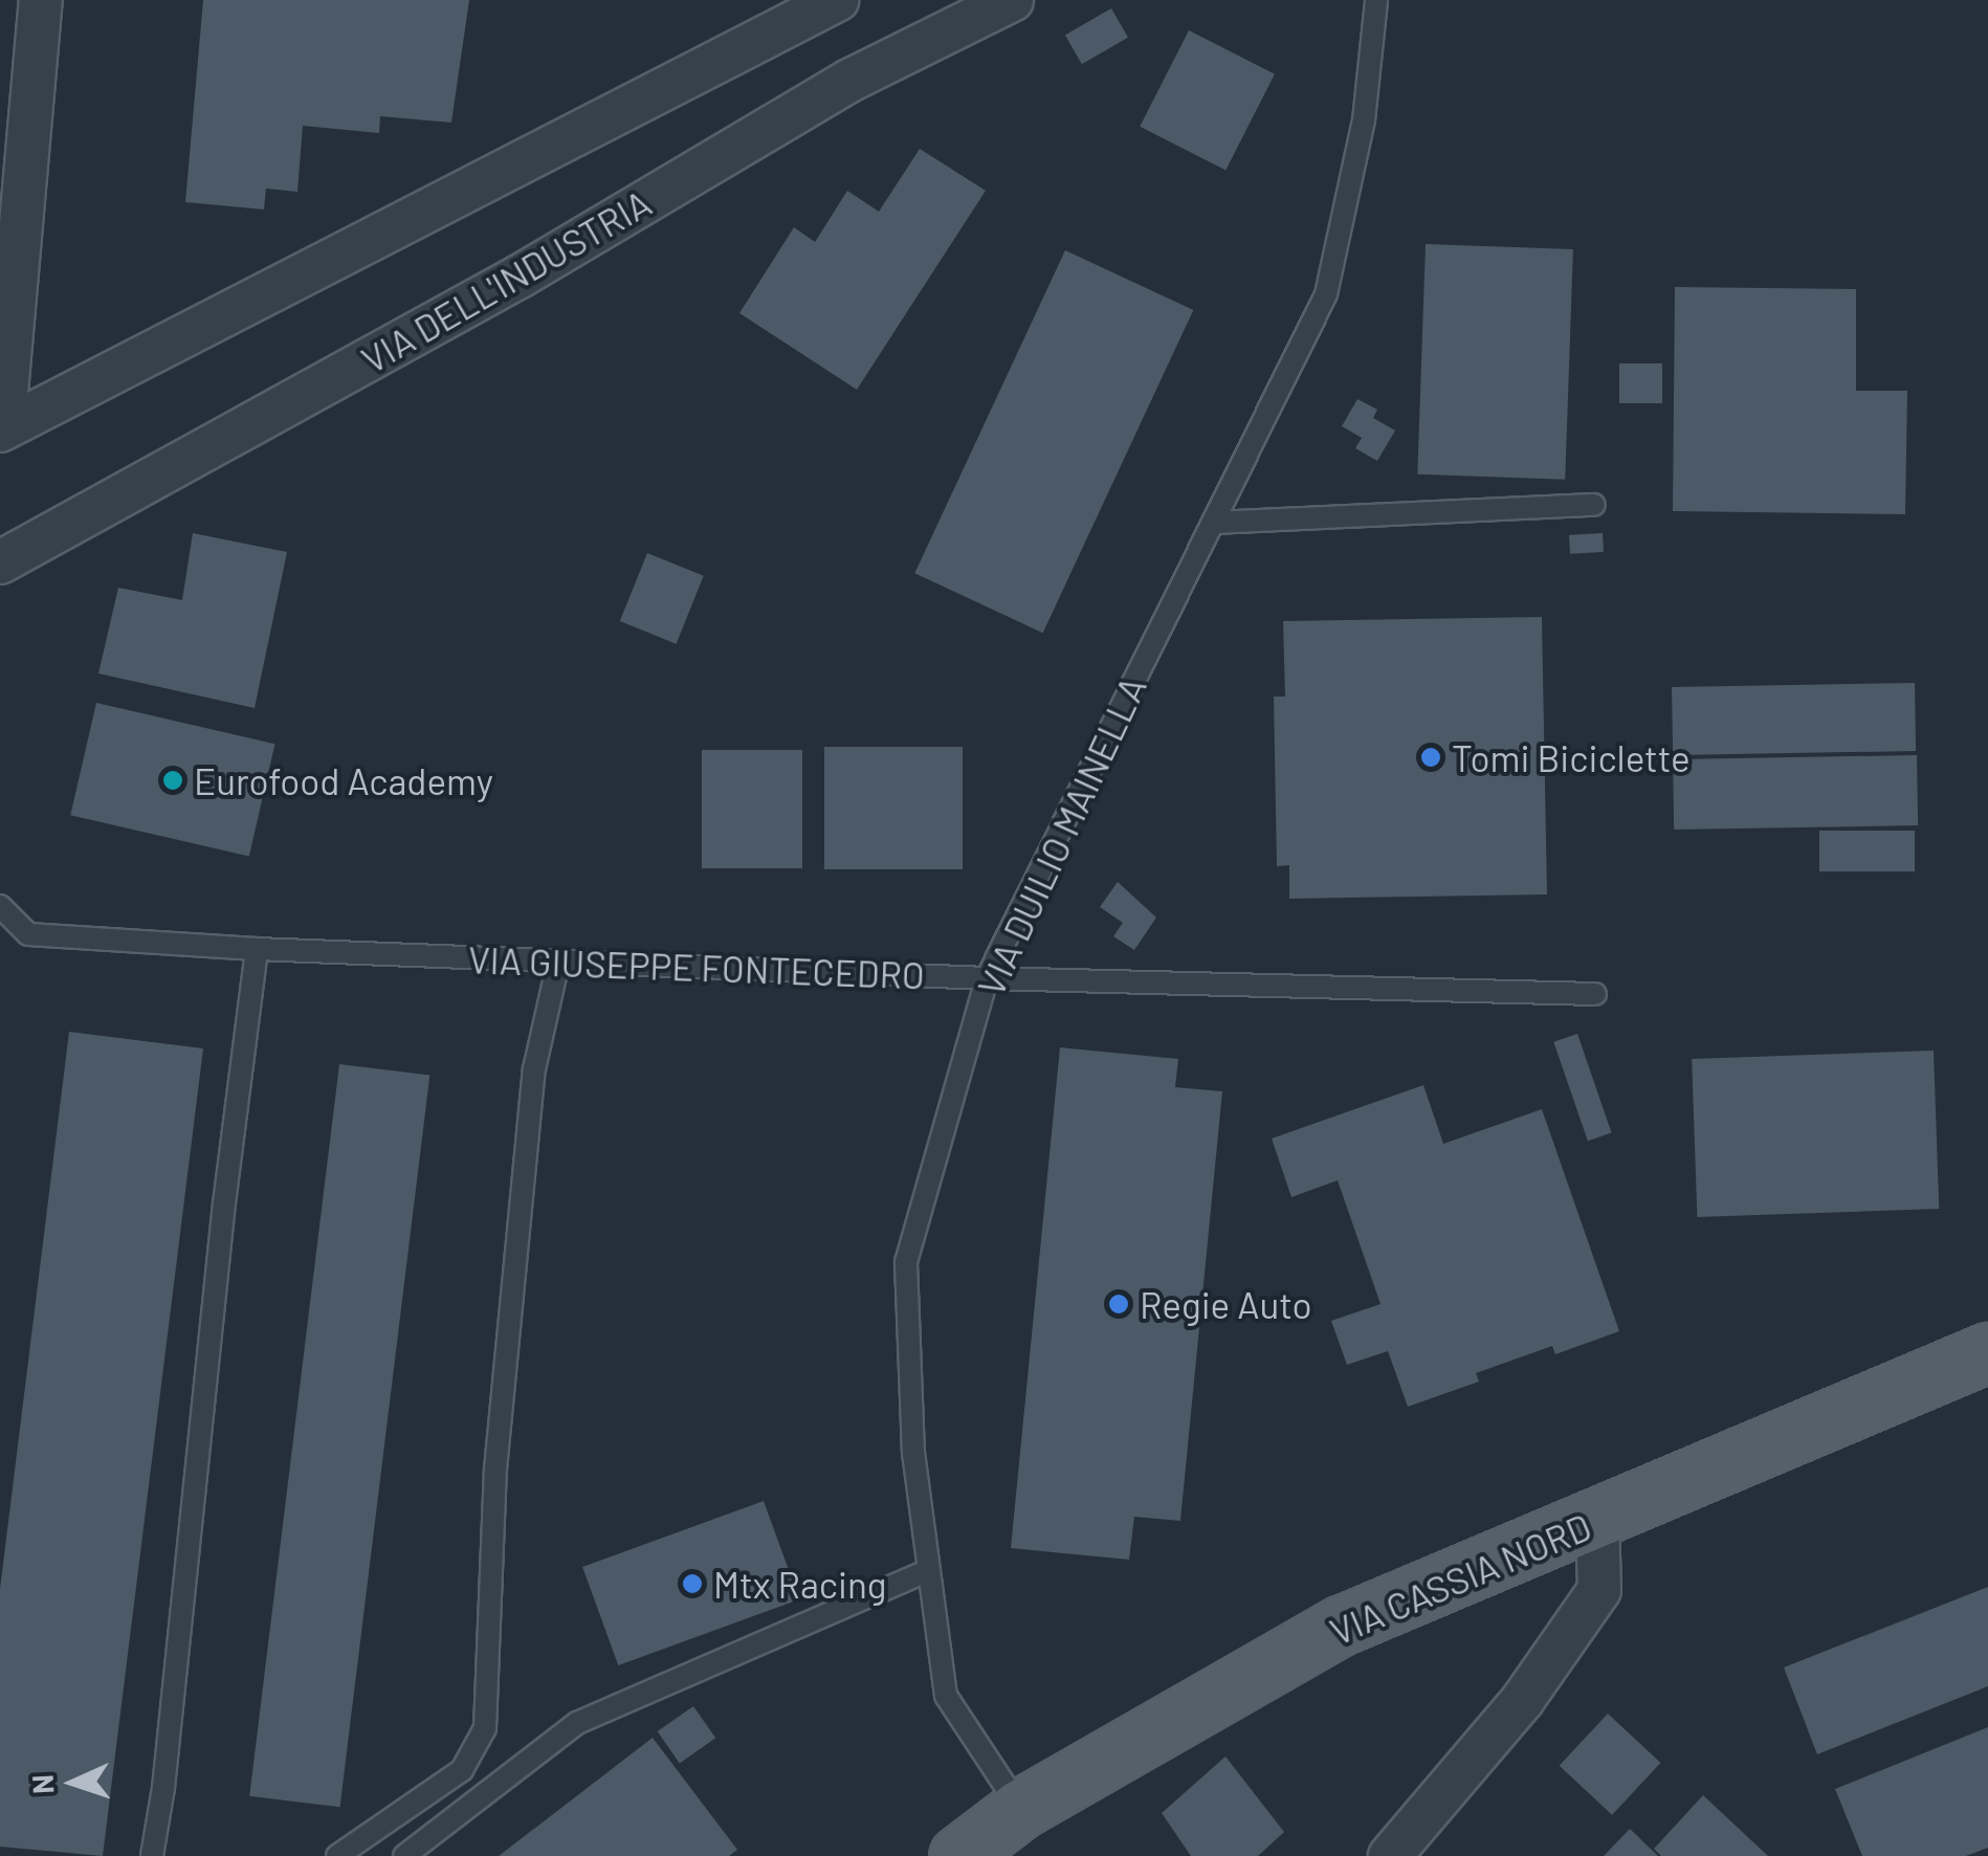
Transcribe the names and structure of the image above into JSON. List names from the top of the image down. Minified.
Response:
{"streets":{"main road":["VIA CASSIA NORD"],"street":["VIA DELL'INDUSTRIA"],"lane":["VIA DUILIO MAINELLA","VIA GIUSEPPE FONTECEDRO"]},"crossings":[["VIA DUILIO MAINELLA","VIA GIUSEPPE FONTECEDRO"],["VIA DUILIO MAINELLA","VIA CASSIA NORD"]],"places":["Tomi Biciclette","Eurofood Academy","Regie Auto","Mtx Racing"],"north":"left"}
